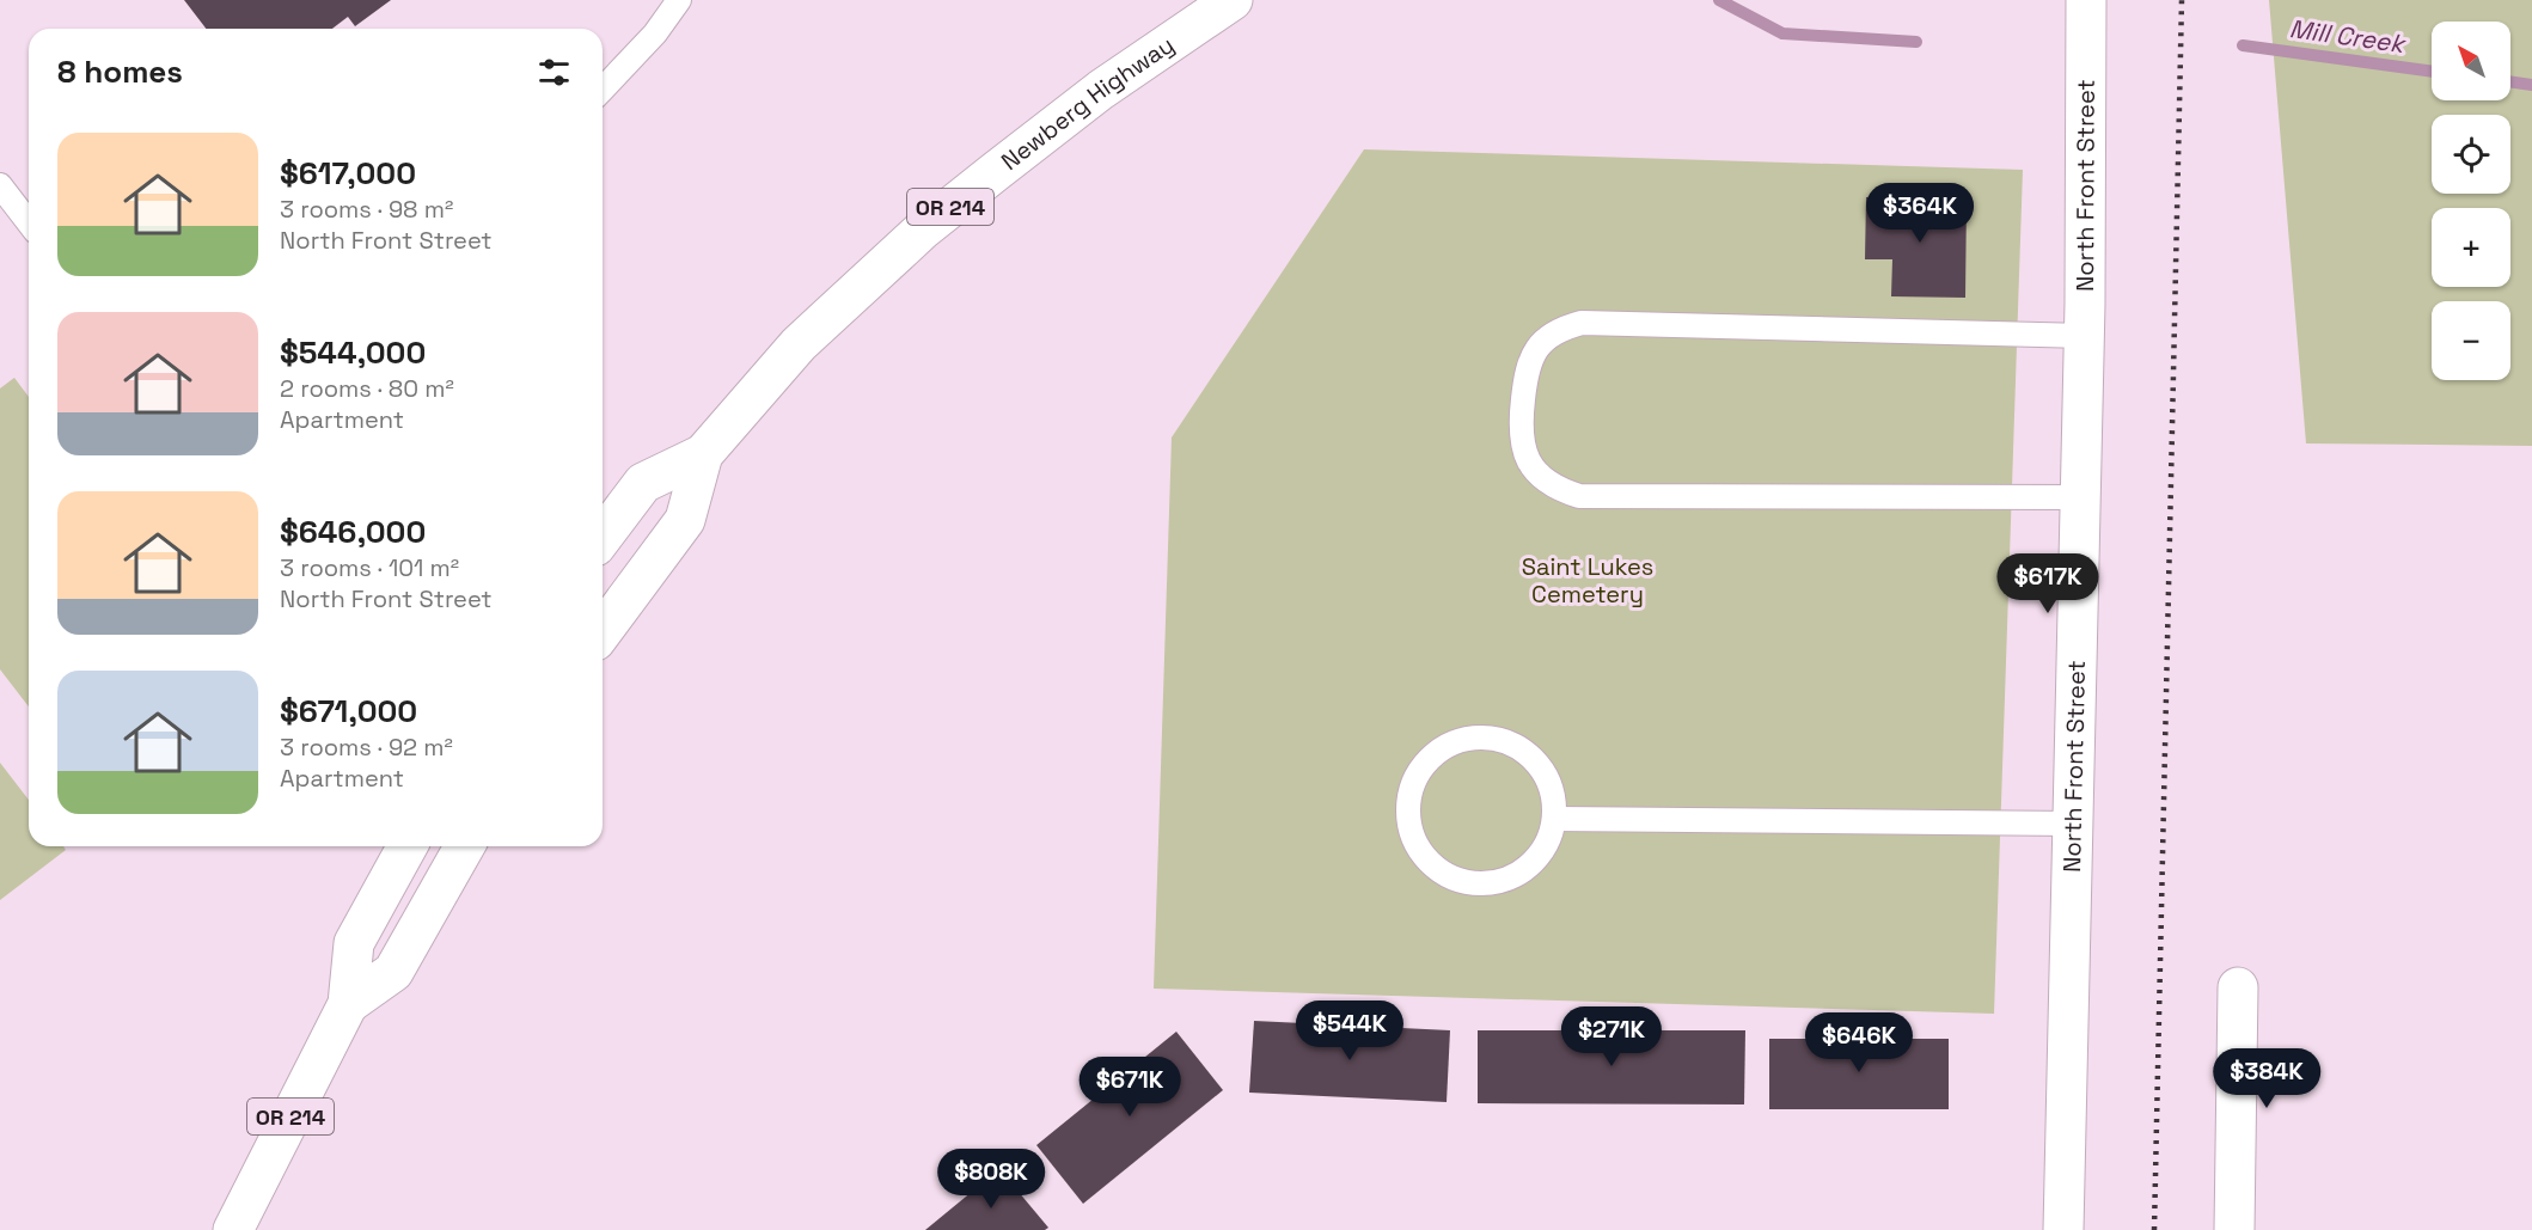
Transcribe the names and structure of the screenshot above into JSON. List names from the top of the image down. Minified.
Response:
{"streets":{"main road":["Newberg Highway","North Front Street","OR 214"]},"water":["Mill Creek"],"parks":["Saint Lukes Cemetery"],"north":"top left","page":{"map_buttons":["+","−"],"heading":"8 homes","list":[{"name":"$617,000","note":"3 rooms · 98 m² · North Front Street"},{"name":"$544,000","note":"2 rooms · 80 m² · Apartment"},{"name":"$646,000","note":"3 rooms · 101 m² · North Front Street"},{"name":"$671,000","note":"3 rooms · 92 m² · Apartment"}],"price":["$364K","$617K","$544K","$271K","$646K","$384K","$671K","$808K"]}}
